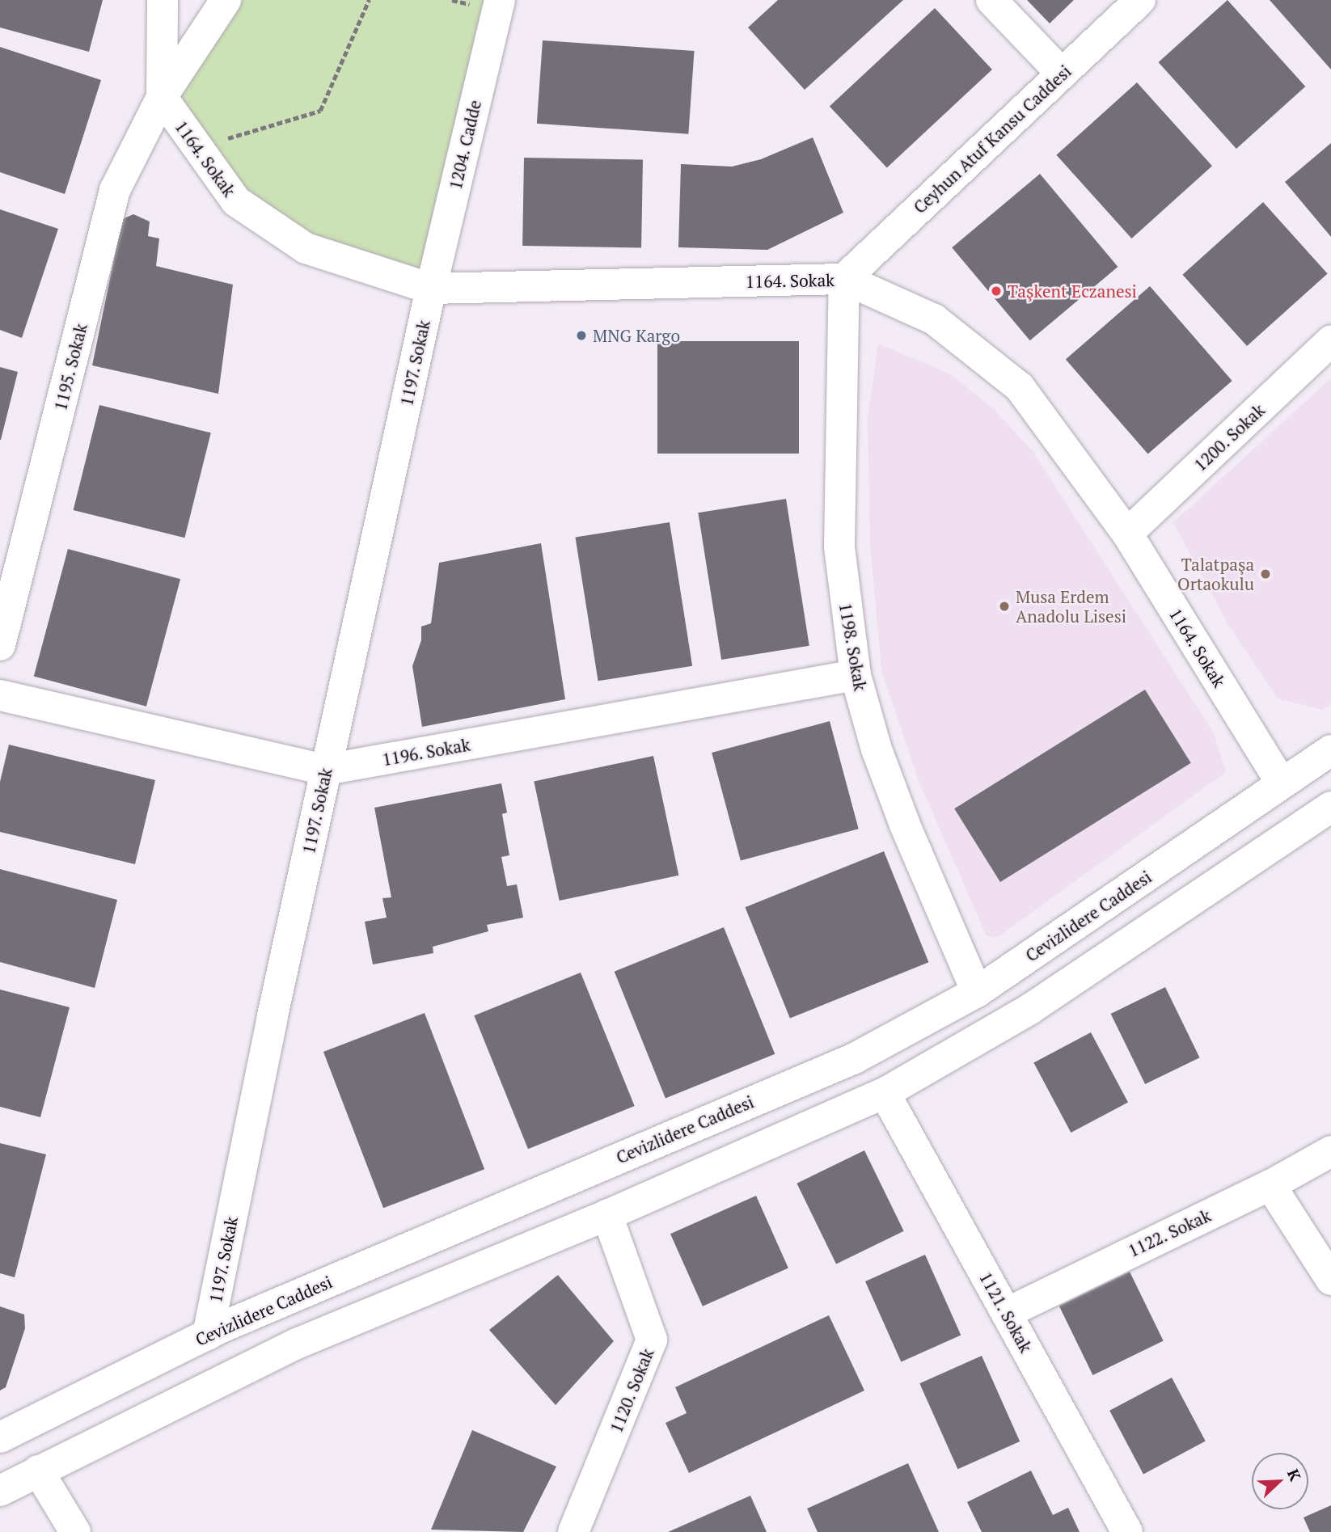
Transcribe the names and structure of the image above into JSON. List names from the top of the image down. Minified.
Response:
{"streets":{"street":["Ceyhun Atuf Kansu Caddesi","1204. Cadde","1164. Sokak","1197. Sokak","1195. Sokak","1200. Sokak","1198. Sokak","1196. Sokak","Cevizlidere Caddesi","1122. Sokak","1121. Sokak","1120. Sokak"]},"crossings":[["Ceyhun Atuf Kansu Caddesi","1164. Sokak"],["Ceyhun Atuf Kansu Caddesi","1198. Sokak"],["1204. Cadde","1164. Sokak"],["1204. Cadde","1197. Sokak"],["1164. Sokak","1197. Sokak"],["1164. Sokak","1195. Sokak"],["1164. Sokak","1200. Sokak"],["1164. Sokak","1198. Sokak"],["1164. Sokak","Cevizlidere Caddesi"],["1197. Sokak","1196. Sokak"],["1197. Sokak","Cevizlidere Caddesi"],["1198. Sokak","1196. Sokak"],["1198. Sokak","Cevizlidere Caddesi"],["1122. Sokak","1121. Sokak"]],"places":["Taşkent Eczanesi","MNG Kargo","Talatpaşa Ortaokulu","Musa Erdem Anadolu Lisesi"],"north":"top right"}
